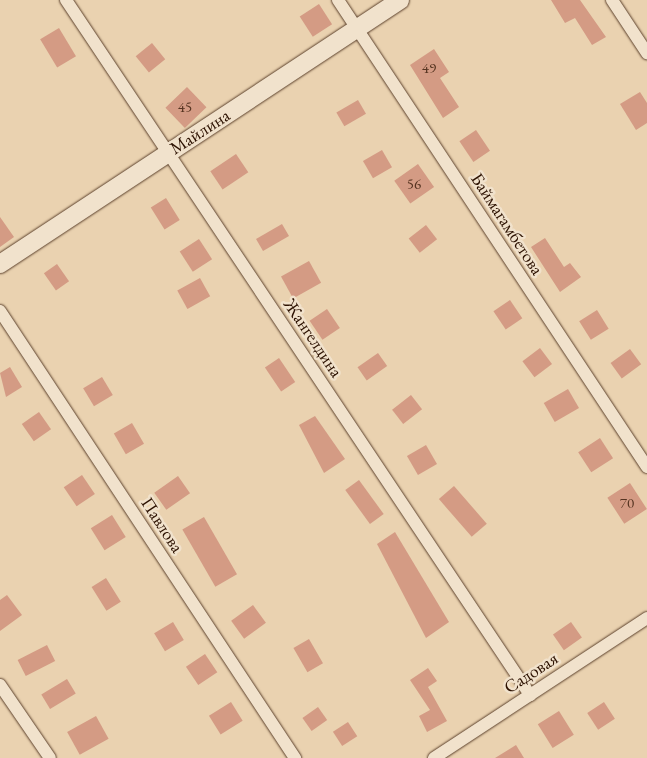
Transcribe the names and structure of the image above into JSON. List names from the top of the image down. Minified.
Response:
{"streets":{"street":["Майлина","Баймагамбетова","Жангелдина","Павлова","Садовая"]},"crossings":[["Майлина","Баймагамбетова"],["Майлина","Жангелдина"],["Жангелдина","Садовая"]],"house_numbers":["49","45","56","70"]}
